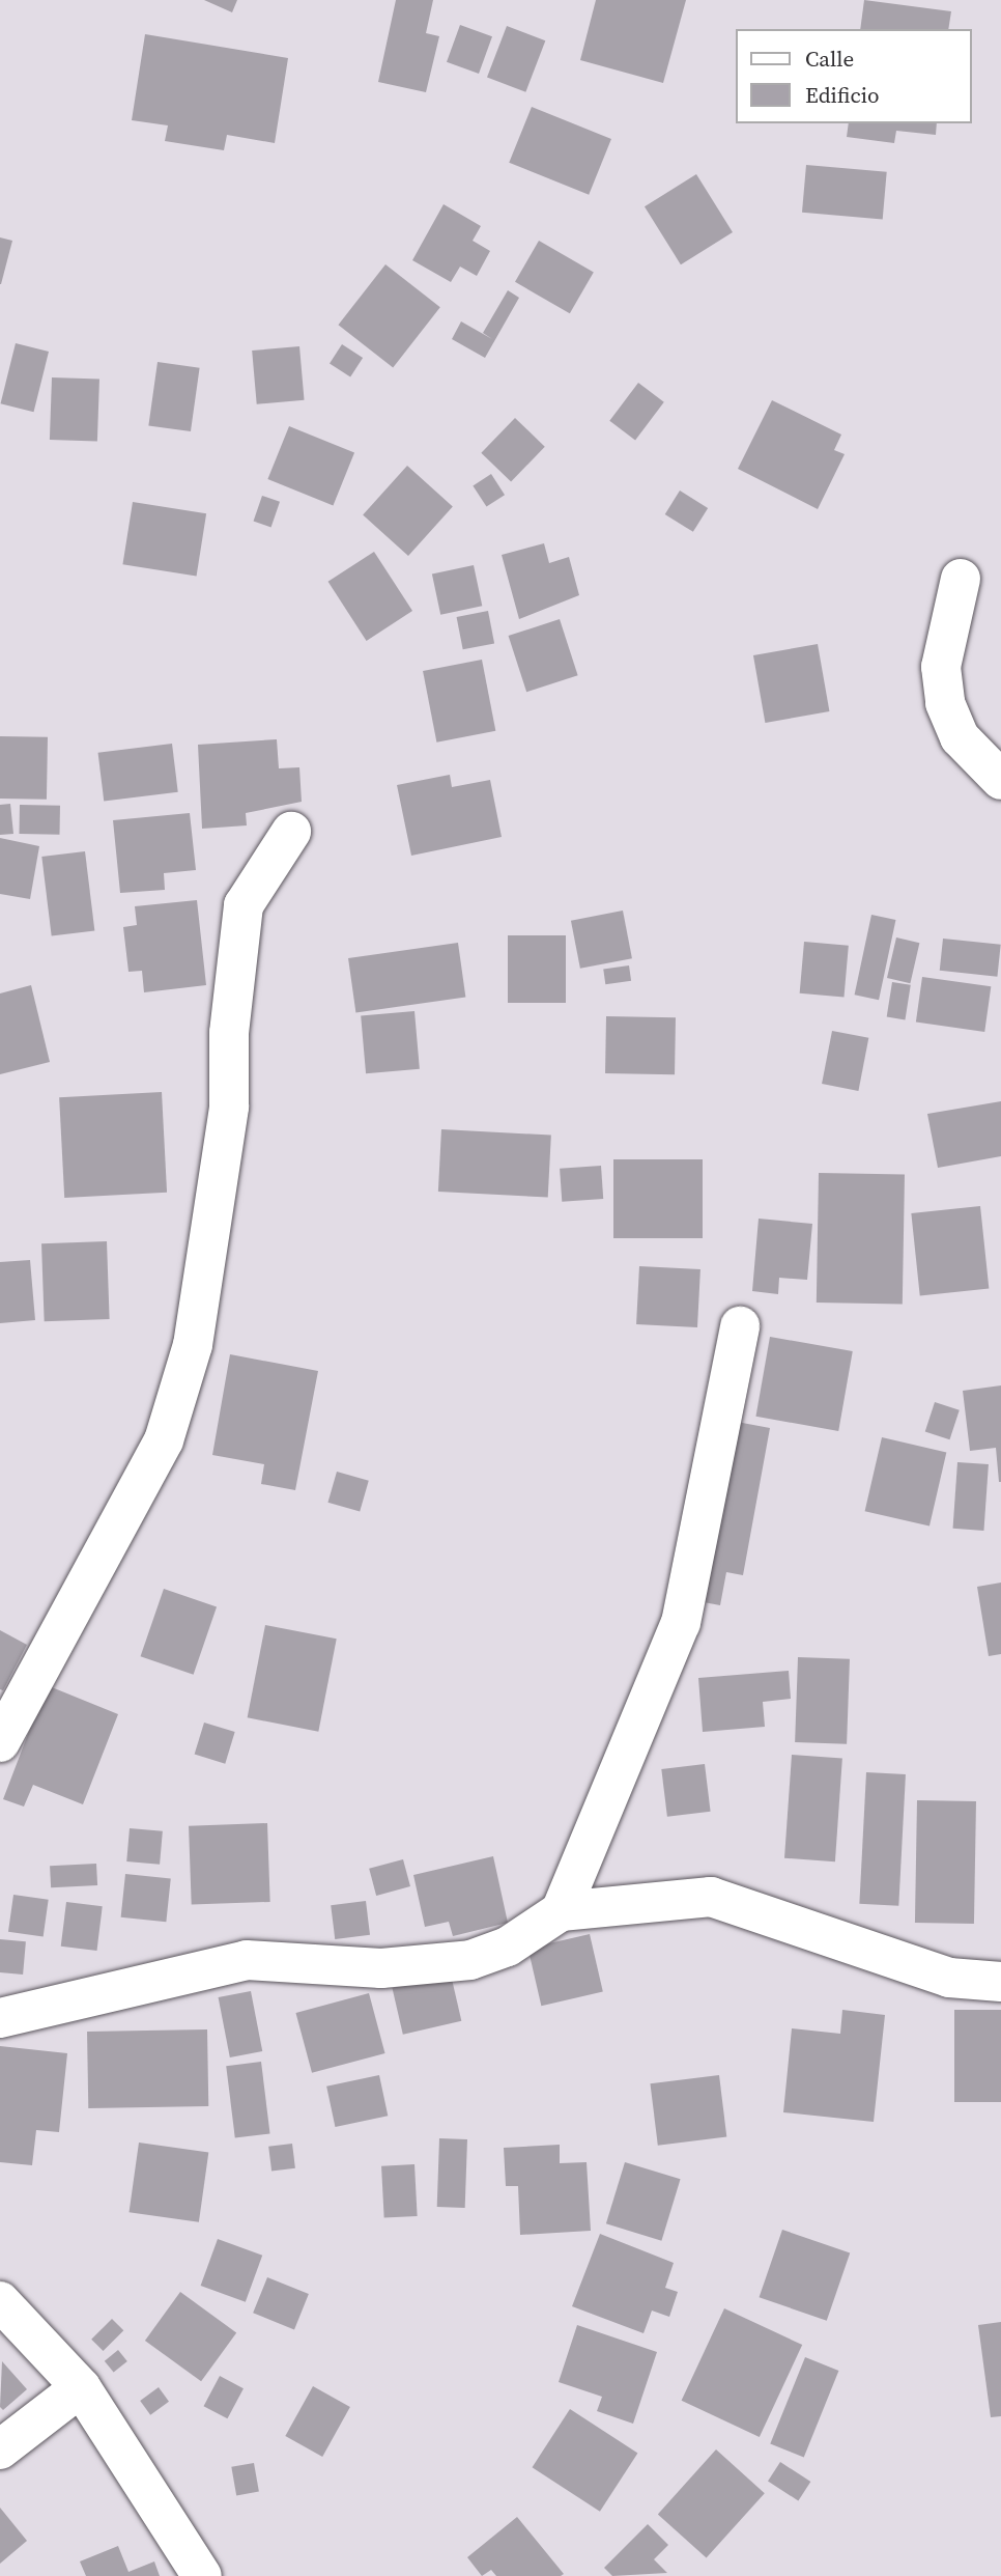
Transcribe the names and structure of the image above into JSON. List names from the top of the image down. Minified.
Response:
{"legend":["Calle","Edificio"]}
